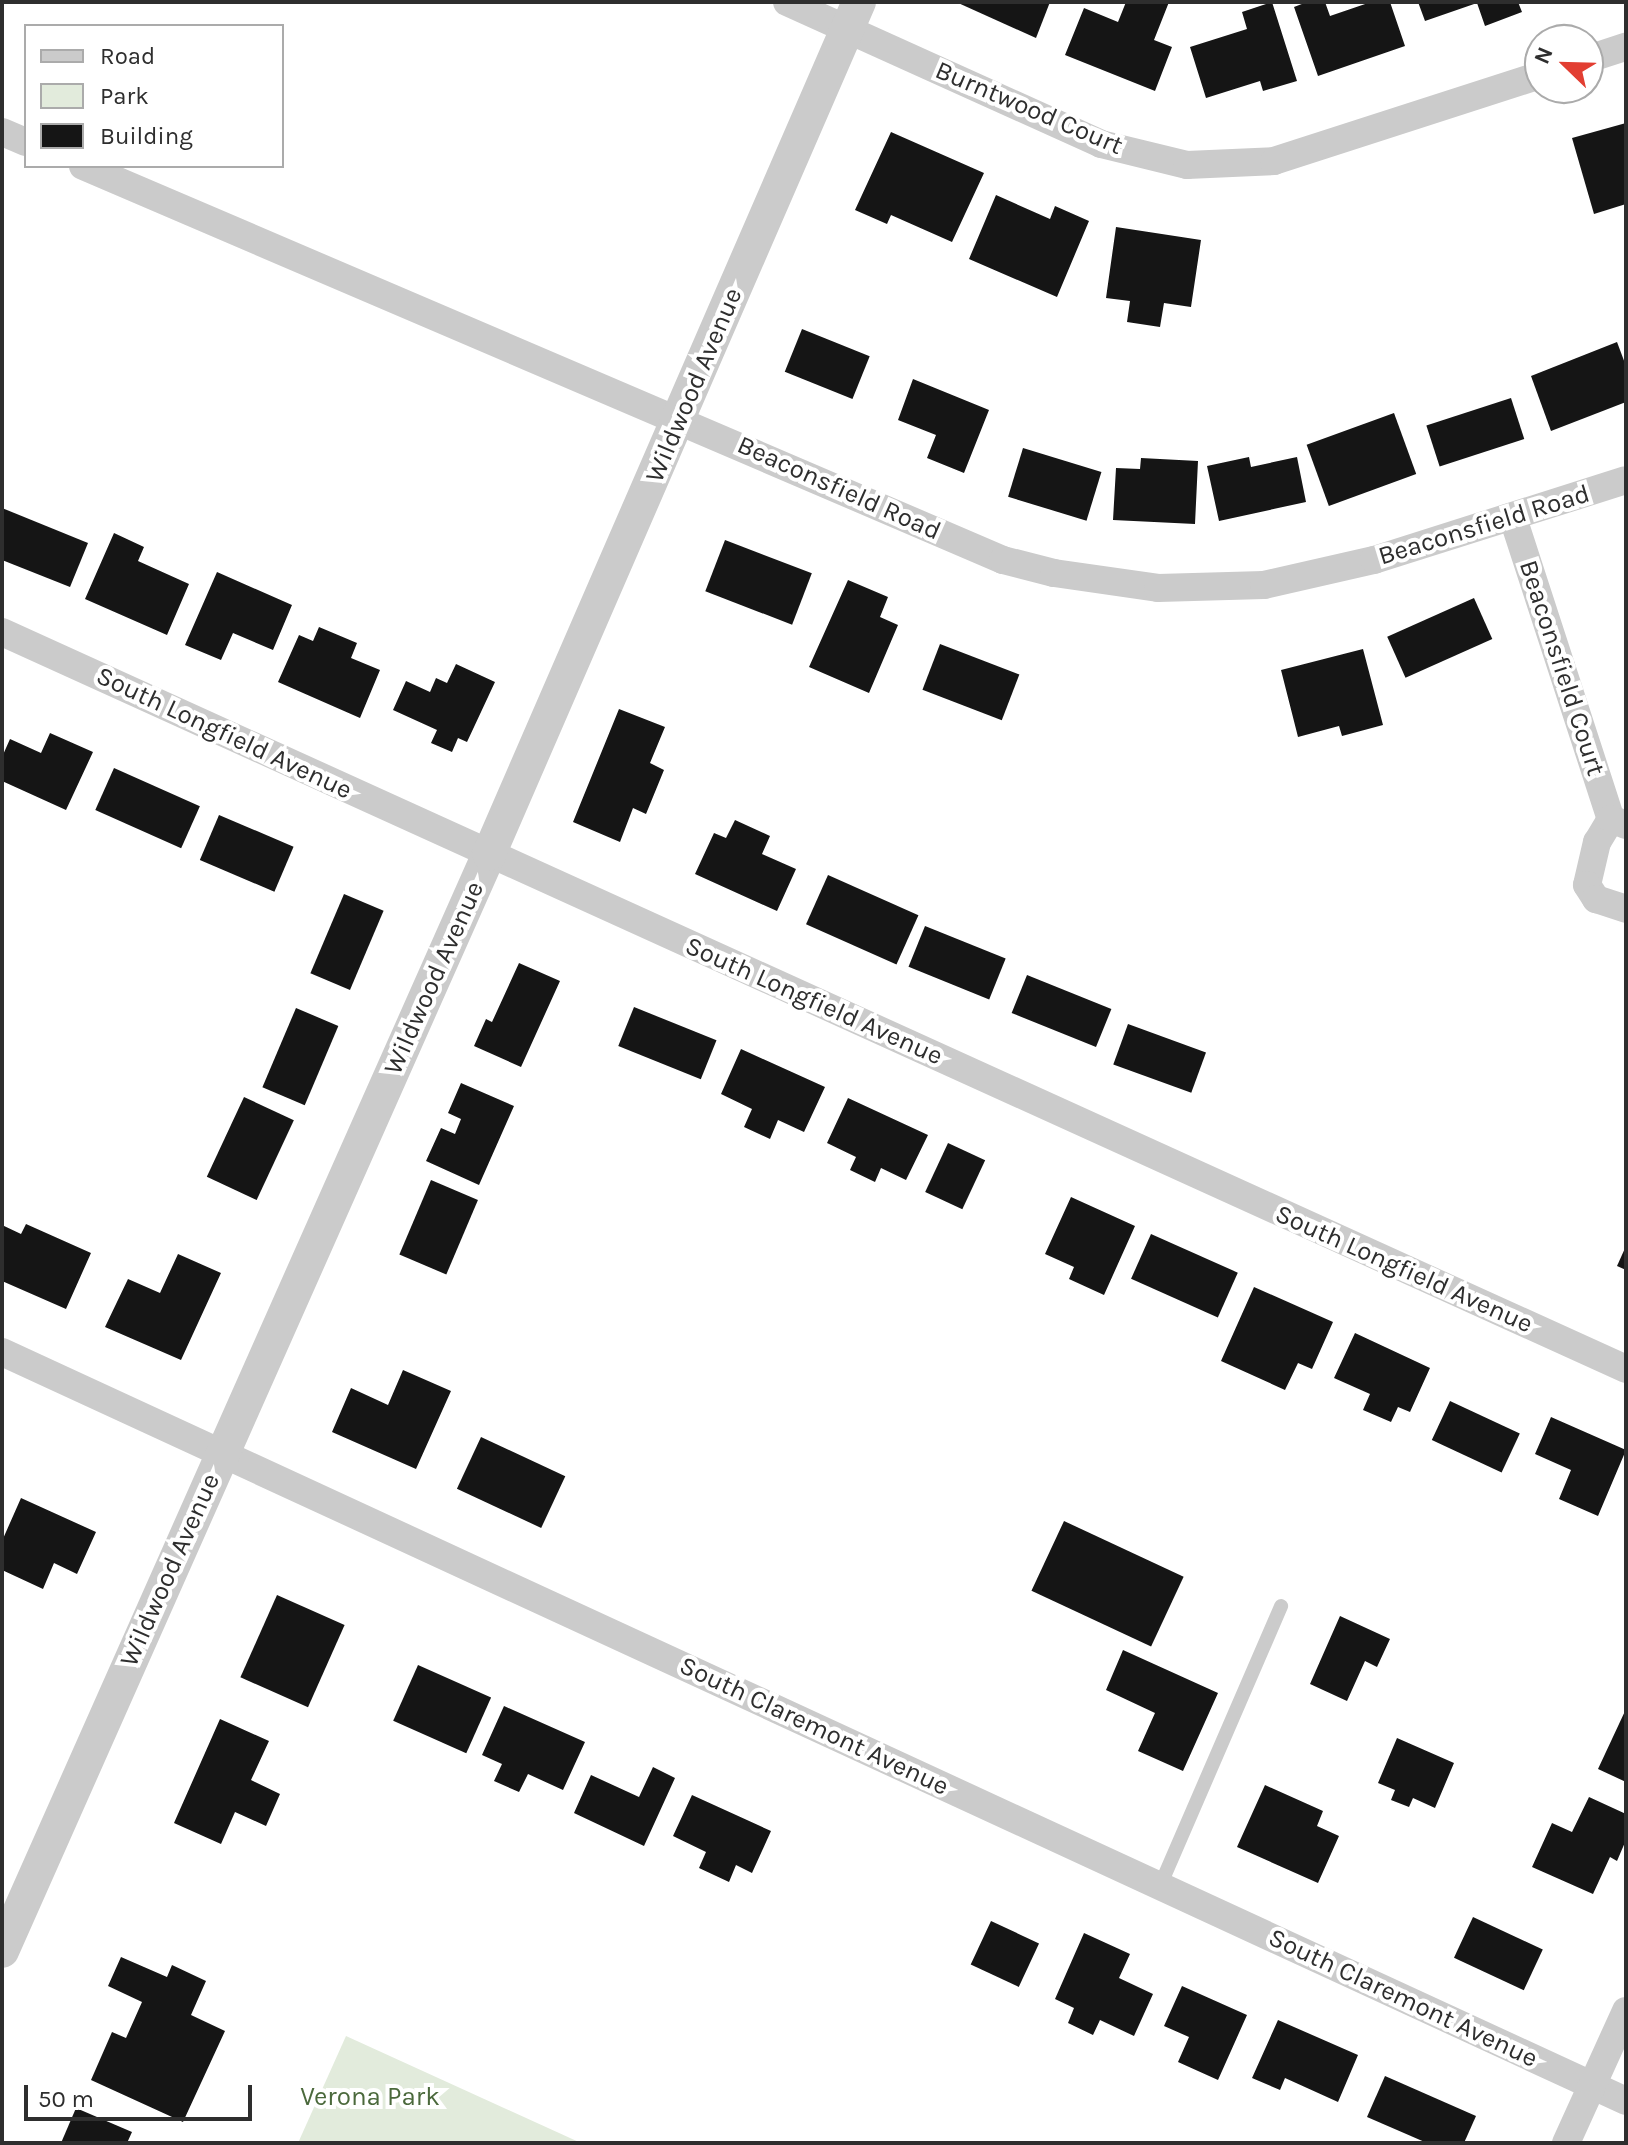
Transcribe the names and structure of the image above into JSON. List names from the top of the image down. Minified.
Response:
{"streets":{"street":["Burntwood Court","Wildwood Avenue","Beaconsfield Road","Beaconsfield Court","South Longfield Avenue","South Claremont Avenue"]},"crossings":[["Burntwood Court","Wildwood Avenue"],["Wildwood Avenue","Beaconsfield Road"],["Wildwood Avenue","South Longfield Avenue"],["Wildwood Avenue","South Claremont Avenue"],["Beaconsfield Road","Beaconsfield Court"]],"parks":["Verona Park"],"legend":["Road","Park","Building"],"scale_bar":"50 m","north":"top left"}
